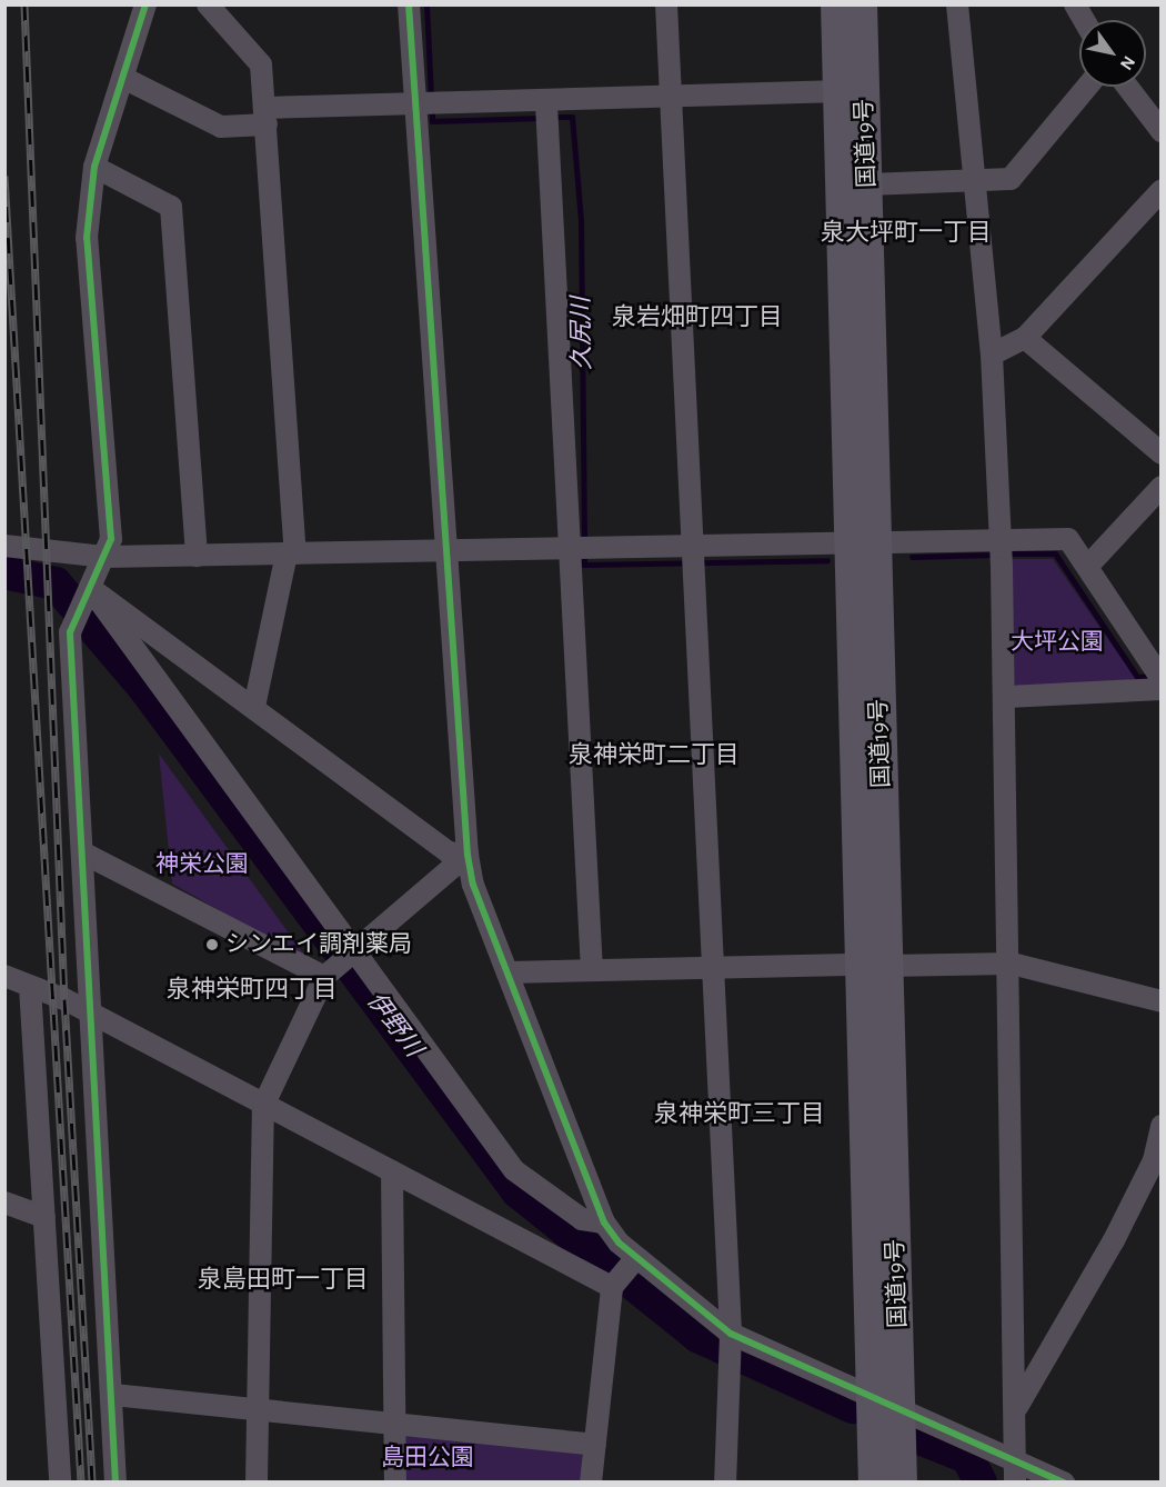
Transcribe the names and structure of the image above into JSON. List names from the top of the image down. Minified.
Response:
{"streets":{"highway":["国道19号"]},"districts":["泉大坪町一丁目","泉岩畑町四丁目","泉神栄町二丁目","泉神栄町四丁目","泉神栄町三丁目","泉島田町一丁目"],"water":["久尻川","伊野川"],"parks":["大坪公園","神栄公園","島田公園"],"places":["シンエイ調剤薬局"],"north":"bottom right"}
